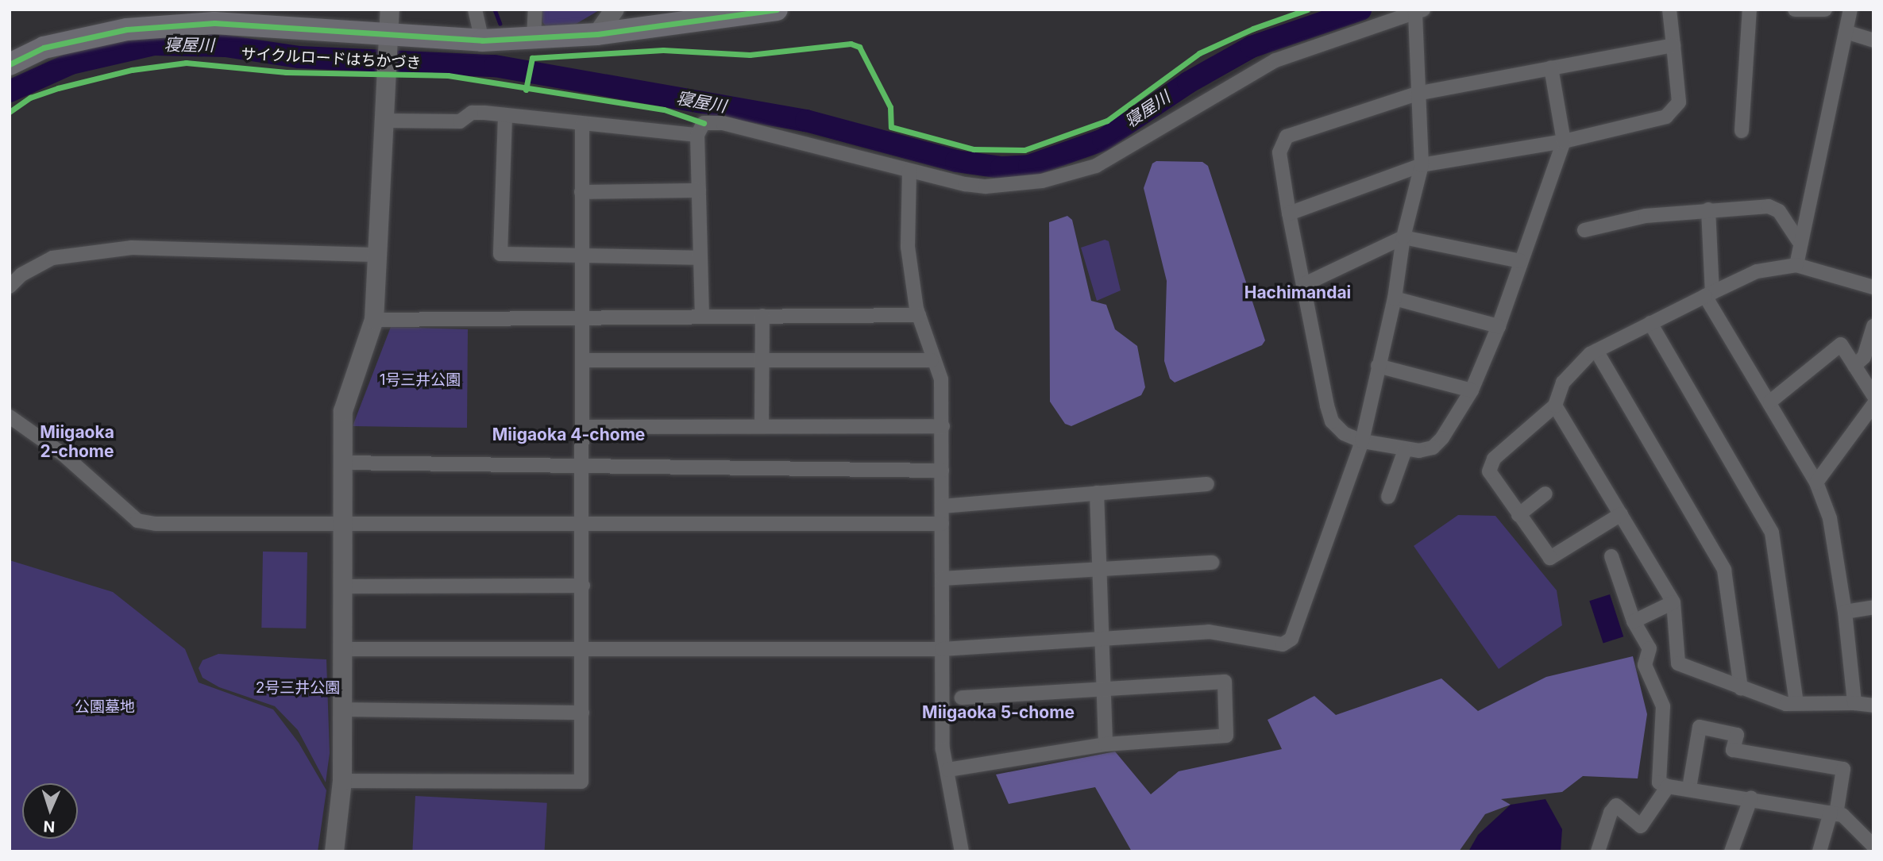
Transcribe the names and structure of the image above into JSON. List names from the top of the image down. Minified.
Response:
{"streets":{"cycle path":["サイクルロードはちかづき"]},"districts":["Hachimandai","Miigaoka 2-chome","Miigaoka 4-chome","Miigaoka 5-chome"],"water":["寝屋川"],"parks":["1号三井公園","2号三井公園","公園墓地"],"north":"bottom"}
